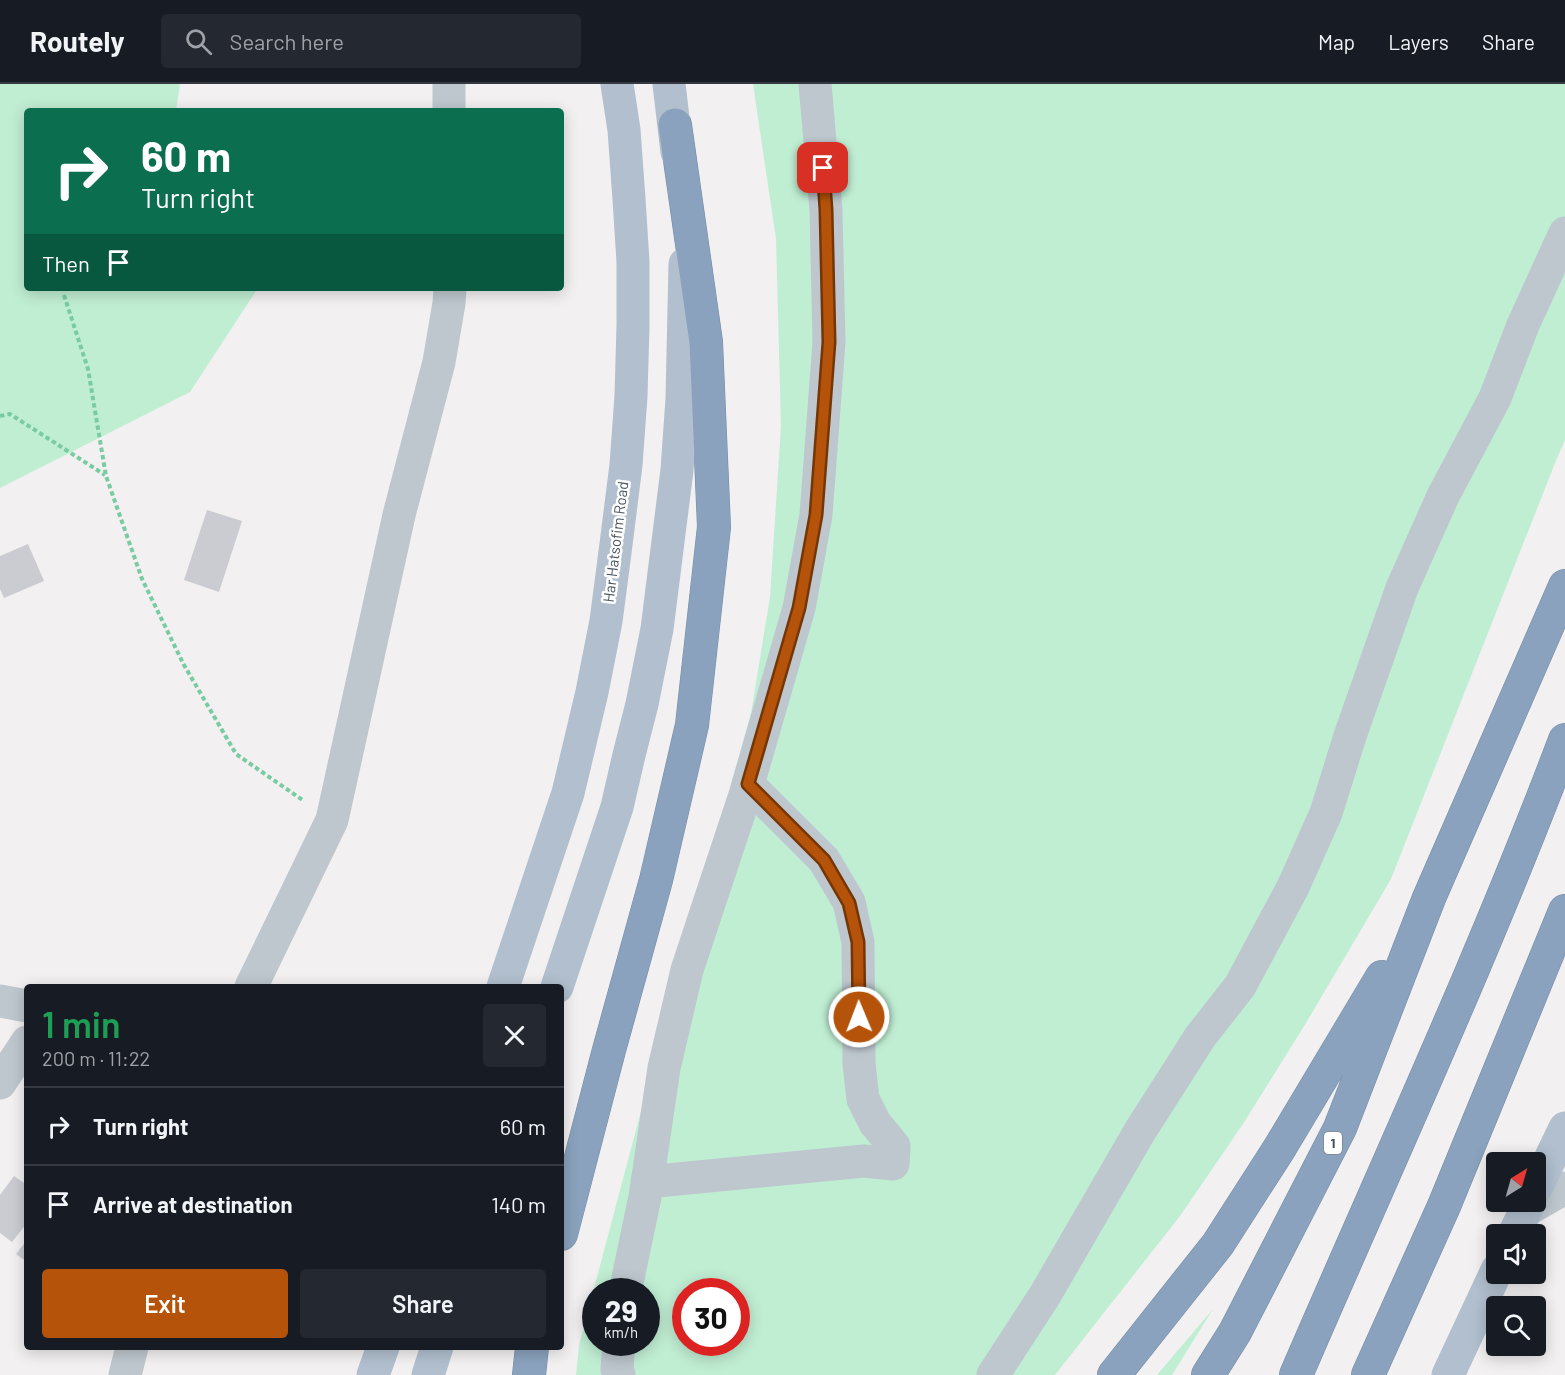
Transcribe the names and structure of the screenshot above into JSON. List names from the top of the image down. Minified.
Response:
{"streets":{"highway":["1"],"main road":["Har Hatsofim Road"]},"north":"top right","page":{"header":"Routely","search":"Search here","nav":["Map","Layers","Share"],"turn":["60 m","Turn right"],"then":"Then","heading":["1 min","200 m · 11:22"],"list":[{"name":"Turn right","value":"60 m"},{"name":"Arrive at destination","value":"140 m"}],"buttons":["Exit","Share"],"speed":"29 km/h","limit":"30"}}
